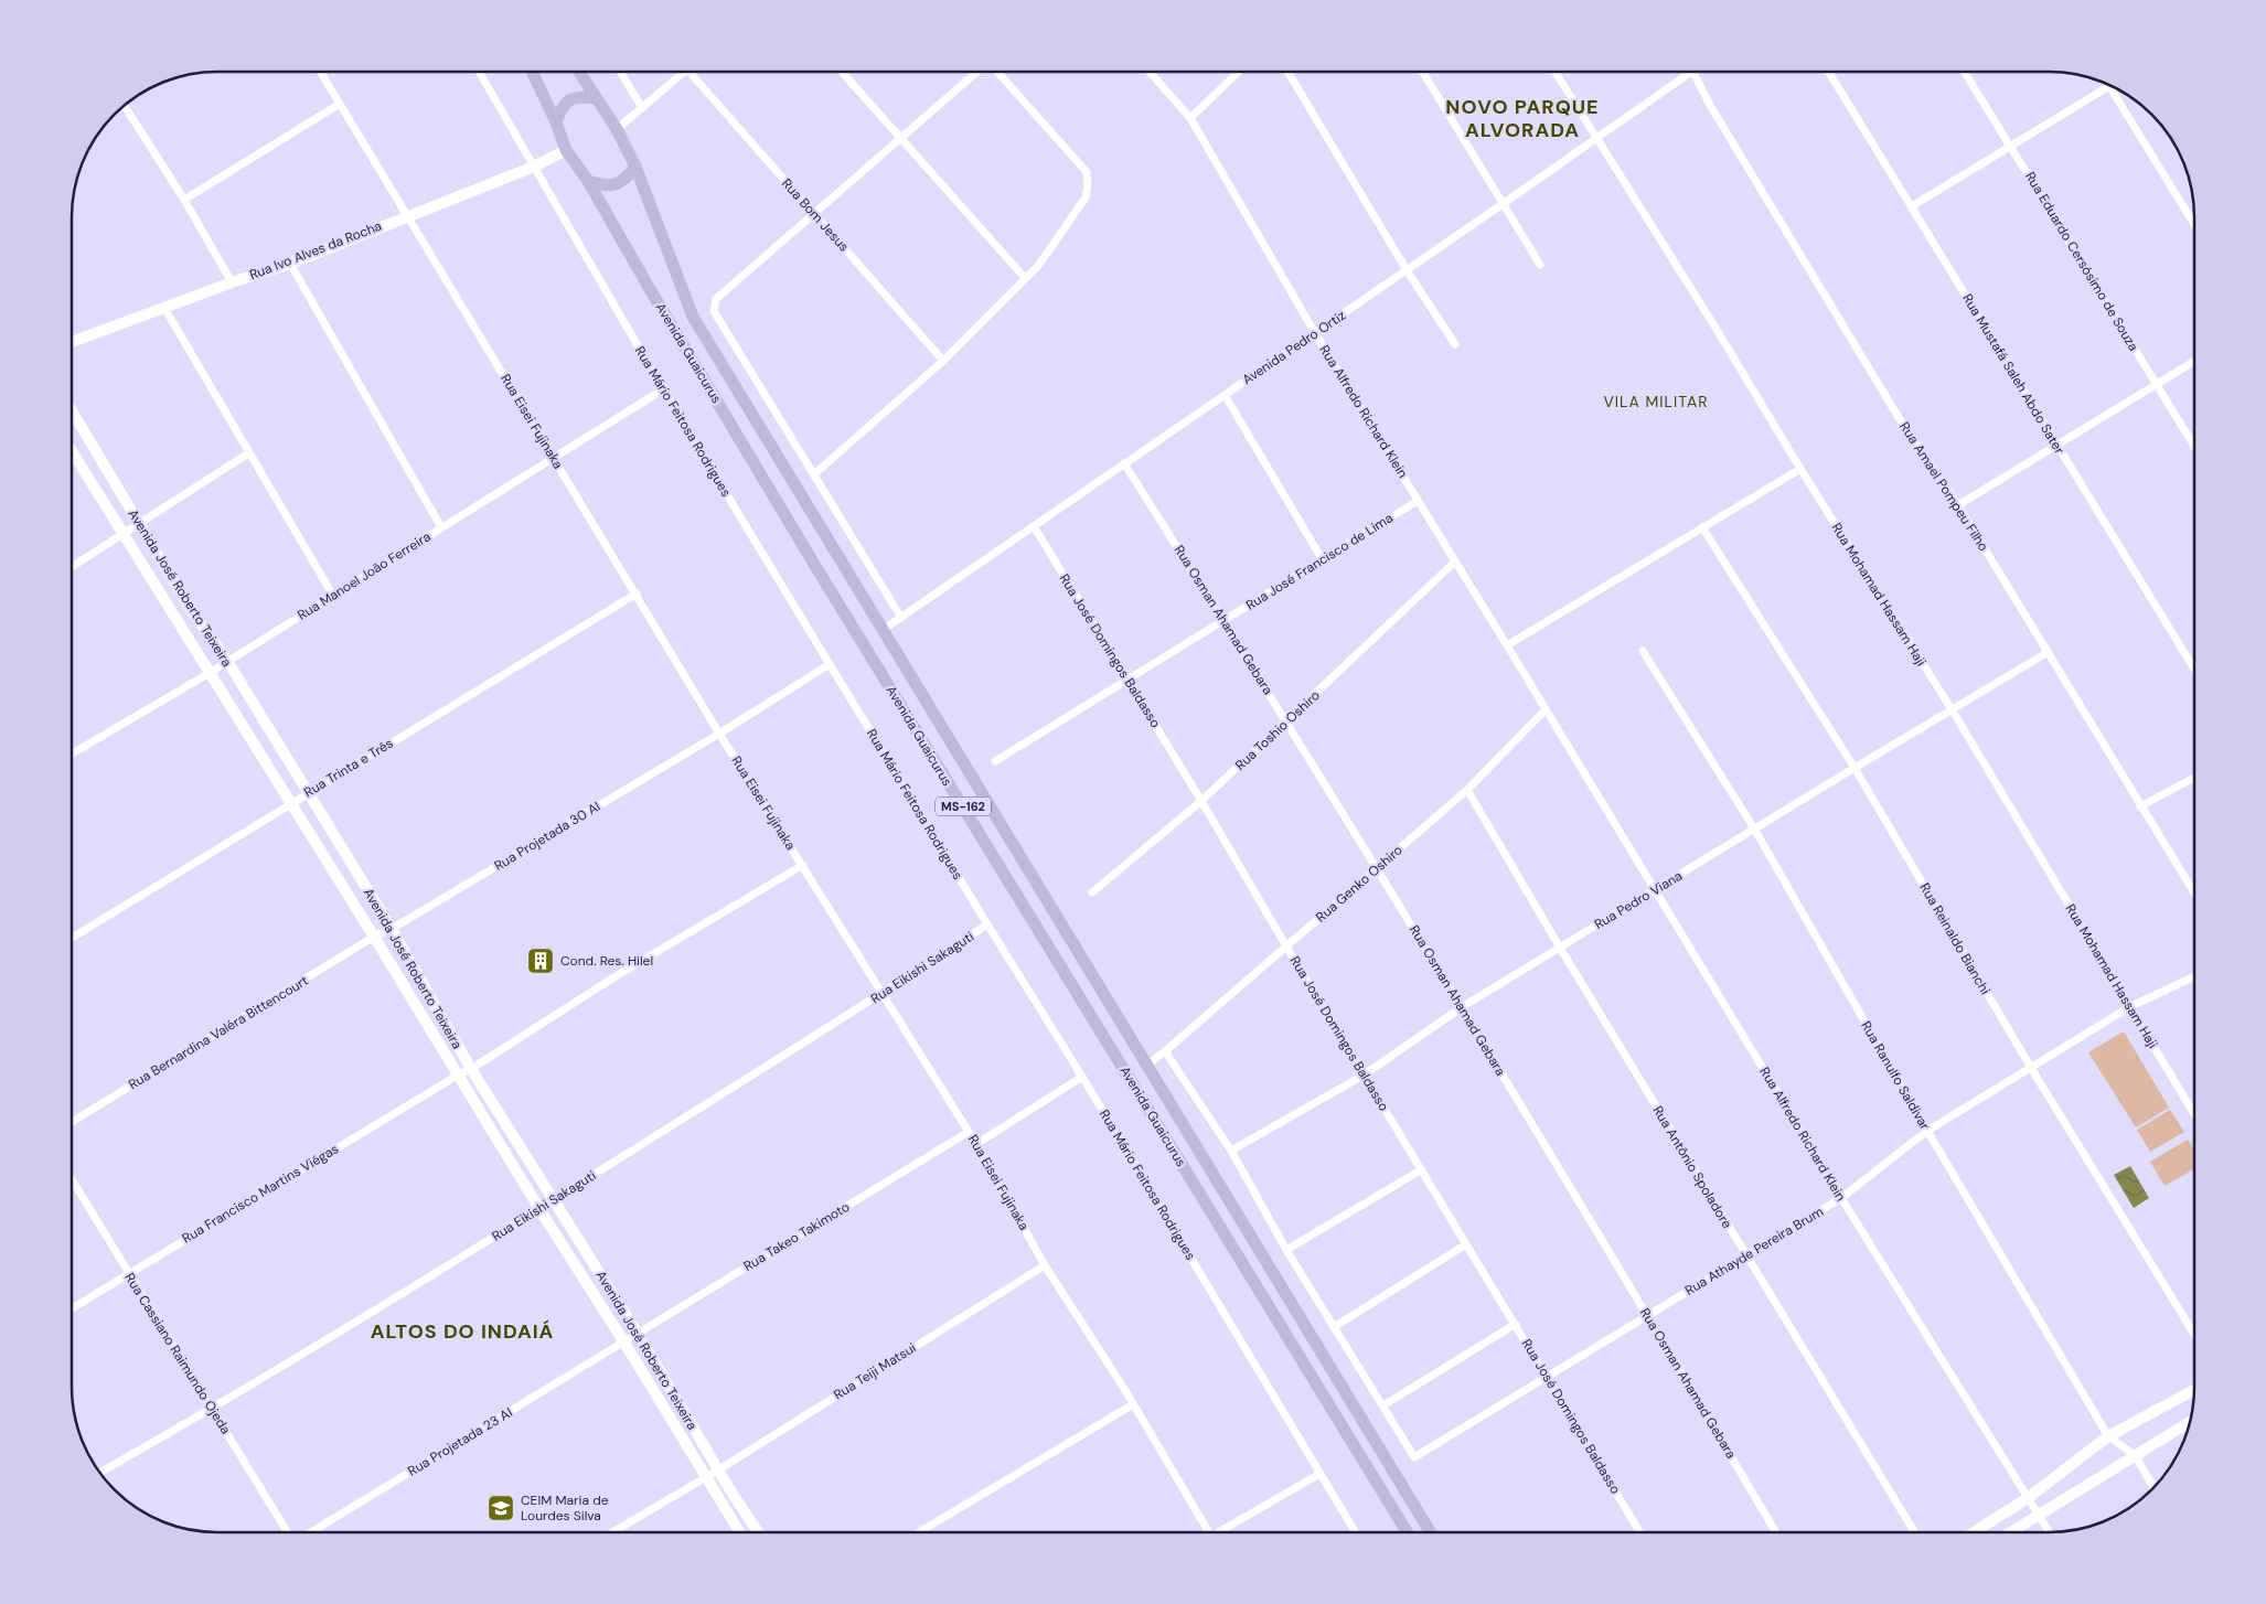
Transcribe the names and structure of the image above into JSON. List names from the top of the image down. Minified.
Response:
{"streets":{"main road":["Avenida Guaicurus","MS-162"],"street":["Rua Bom Jesus","Rua Ivo Alves da Rocha","Rua Eduardo Cersósimo de Souza","Avenida Pedro Ortiz","Rua Mustafá Saleh Abdo Sater","Rua Alfredo Richard Klein","Rua Eisei Fujinaka","Rua Mário Feitosa Rodrigues","Rua Amael Pompeu Filho","Rua José Francisco de Lima","Rua Manoel João Ferreira","Avenida José Roberto Teixeira","Rua Mohamad Hassam Haji","Rua Osman Ahamad Gebara","Rua José Domingos Baldasso","Rua Toshio Oshiro","Rua Trinta e Três","Rua Projetada 30 AI","Rua Genko Oshiro","Rua Pedro Viana","Rua Reinaldo Bianchi","Rua Eikishi Sakaguti","Rua Bernardina Valéra Bittencourt","Rua Ranulfo Saldivar","Rua Antônio Spoladore","Rua Francisco Martins Viégas","Rua Takeo Takimoto","Rua Athayde Pereira Brum","Rua Cassiano Raimundo Ojeda","Rua Teiji Matsui","Rua Projetada 23 AI"]},"crossings":[["Rua Ivo Alves da Rocha","Avenida Guaicurus"],["Rua Ivo Alves da Rocha","Rua Eisei Fujinaka"],["Rua Ivo Alves da Rocha","Rua Mário Feitosa Rodrigues"],["Avenida Pedro Ortiz","Avenida Guaicurus"],["Avenida Pedro Ortiz","Rua Alfredo Richard Klein"],["Avenida Pedro Ortiz","Rua Mohamad Hassam Haji"],["Avenida Pedro Ortiz","Rua Osman Ahamad Gebara"],["Avenida Pedro Ortiz","Rua José Domingos Baldasso"],["Avenida Guaicurus","Rua Genko Oshiro"],["Rua Alfredo Richard Klein","Rua José Francisco de Lima"],["Rua Alfredo Richard Klein","Rua Toshio Oshiro"],["Rua Alfredo Richard Klein","Rua Genko Oshiro"],["Rua Alfredo Richard Klein","Rua Pedro Viana"],["Rua Alfredo Richard Klein","Rua Athayde Pereira Brum"],["Rua Eisei Fujinaka","Rua Manoel João Ferreira"],["Rua Eisei Fujinaka","Rua Trinta e Três"],["Rua Eisei Fujinaka","Rua Projetada 30 AI"],["Rua Eisei Fujinaka","Rua Eikishi Sakaguti"],["Rua Eisei Fujinaka","Rua Francisco Martins Viégas"],["Rua Eisei Fujinaka","Rua Takeo Takimoto"],["Rua Eisei Fujinaka","Rua Teiji Matsui"],["Rua Mário Feitosa Rodrigues","Rua Manoel João Ferreira"],["Rua Mário Feitosa Rodrigues","Rua Projetada 30 AI"],["Rua Mário Feitosa Rodrigues","Rua Eikishi Sakaguti"],["Rua Amael Pompeu Filho","Rua Pedro Viana"],["Rua José Francisco de Lima","Rua Osman Ahamad Gebara"],["Rua José Francisco de Lima","Rua José Domingos Baldasso"],["Rua Manoel João Ferreira","Avenida José Roberto Teixeira"],["Avenida José Roberto Teixeira","Rua Trinta e Três"],["Avenida José Roberto Teixeira","Rua Projetada 30 AI"],["Avenida José Roberto Teixeira","Rua Eikishi Sakaguti"],["Avenida José Roberto Teixeira","Rua Bernardina Valéra Bittencourt"],["Avenida José Roberto Teixeira","Rua Francisco Martins Viégas"],["Avenida José Roberto Teixeira","Rua Takeo Takimoto"],["Avenida José Roberto Teixeira","Rua Teiji Matsui"],["Avenida José Roberto Teixeira","Rua Projetada 23 AI"],["Rua Mohamad Hassam Haji","Rua Pedro Viana"],["Rua Mohamad Hassam Haji","Rua Athayde Pereira Brum"],["Rua Osman Ahamad Gebara","Rua Toshio Oshiro"],["Rua Osman Ahamad Gebara","Rua Genko Oshiro"],["Rua Osman Ahamad Gebara","Rua Pedro Viana"],["Rua Osman Ahamad Gebara","Rua Athayde Pereira Brum"],["Rua José Domingos Baldasso","Rua Toshio Oshiro"],["Rua José Domingos Baldasso","Rua Genko Oshiro"],["Rua José Domingos Baldasso","Rua Pedro Viana"],["Rua José Domingos Baldasso","Rua Athayde Pereira Brum"],["Rua Projetada 30 AI","Rua Bernardina Valéra Bittencourt"],["Rua Genko Oshiro","Rua Antônio Spoladore"],["Rua Pedro Viana","Rua Reinaldo Bianchi"],["Rua Pedro Viana","Rua Ranulfo Saldivar"],["Rua Pedro Viana","Rua Antônio Spoladore"],["Rua Reinaldo Bianchi","Rua Athayde Pereira Brum"],["Rua Eikishi Sakaguti","Rua Cassiano Raimundo Ojeda"],["Rua Ranulfo Saldivar","Rua Athayde Pereira Brum"],["Rua Antônio Spoladore","Rua Athayde Pereira Brum"],["Rua Francisco Martins Viégas","Rua Cassiano Raimundo Ojeda"],["Rua Takeo Takimoto","Rua Projetada 23 AI"]],"districts":["NOVO PARQUE ALVORADA","VILA MILITAR","ALTOS DO INDAIÁ"],"places":{"building":["Cond. Res. Hilel"],"school or university":["CEIM Maria de Lourdes Silva"]}}
